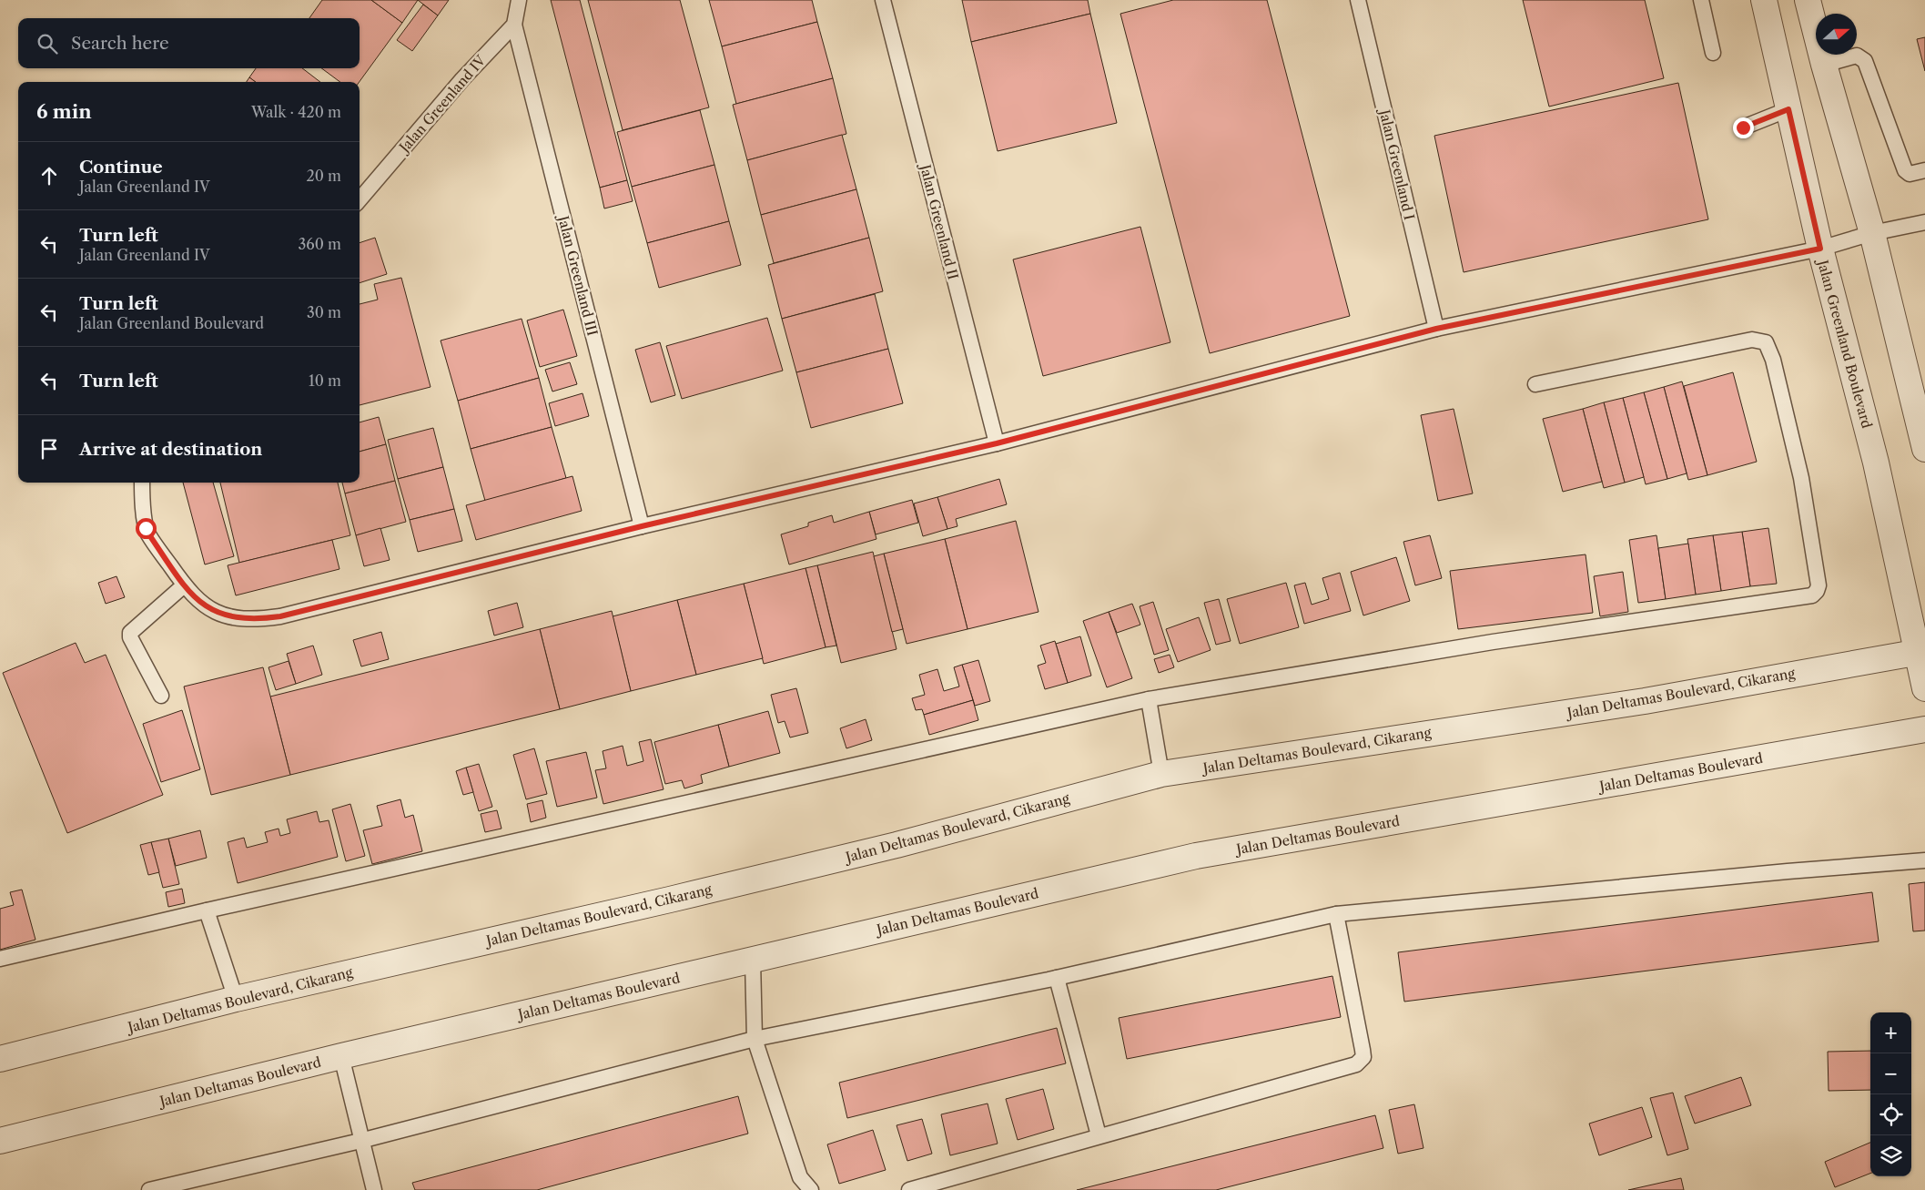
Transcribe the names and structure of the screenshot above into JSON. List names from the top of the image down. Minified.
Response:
{"streets":{"street":["Jalan Greenland Boulevard","Jalan Deltamas Boulevard, Cikarang","Jalan Deltamas Boulevard"],"lane":["Jalan Greenland IV","Jalan Greenland I","Jalan Greenland II","Jalan Greenland III"]},"crossings":[["Jalan Greenland IV","Jalan Greenland III"],["Jalan Greenland Boulevard","Jalan Deltamas Boulevard, Cikarang"]],"north":"right","page":{"search":"Search here","heading":["6 min","Walk · 420 m"],"list":[["Continue","Jalan Greenland IV","20 m"],["Turn left","Jalan Greenland IV","360 m"],["Turn left","Jalan Greenland Boulevard","30 m"],["Turn left","10 m"],"Arrive at destination"],"map_buttons":["+","−"]}}
